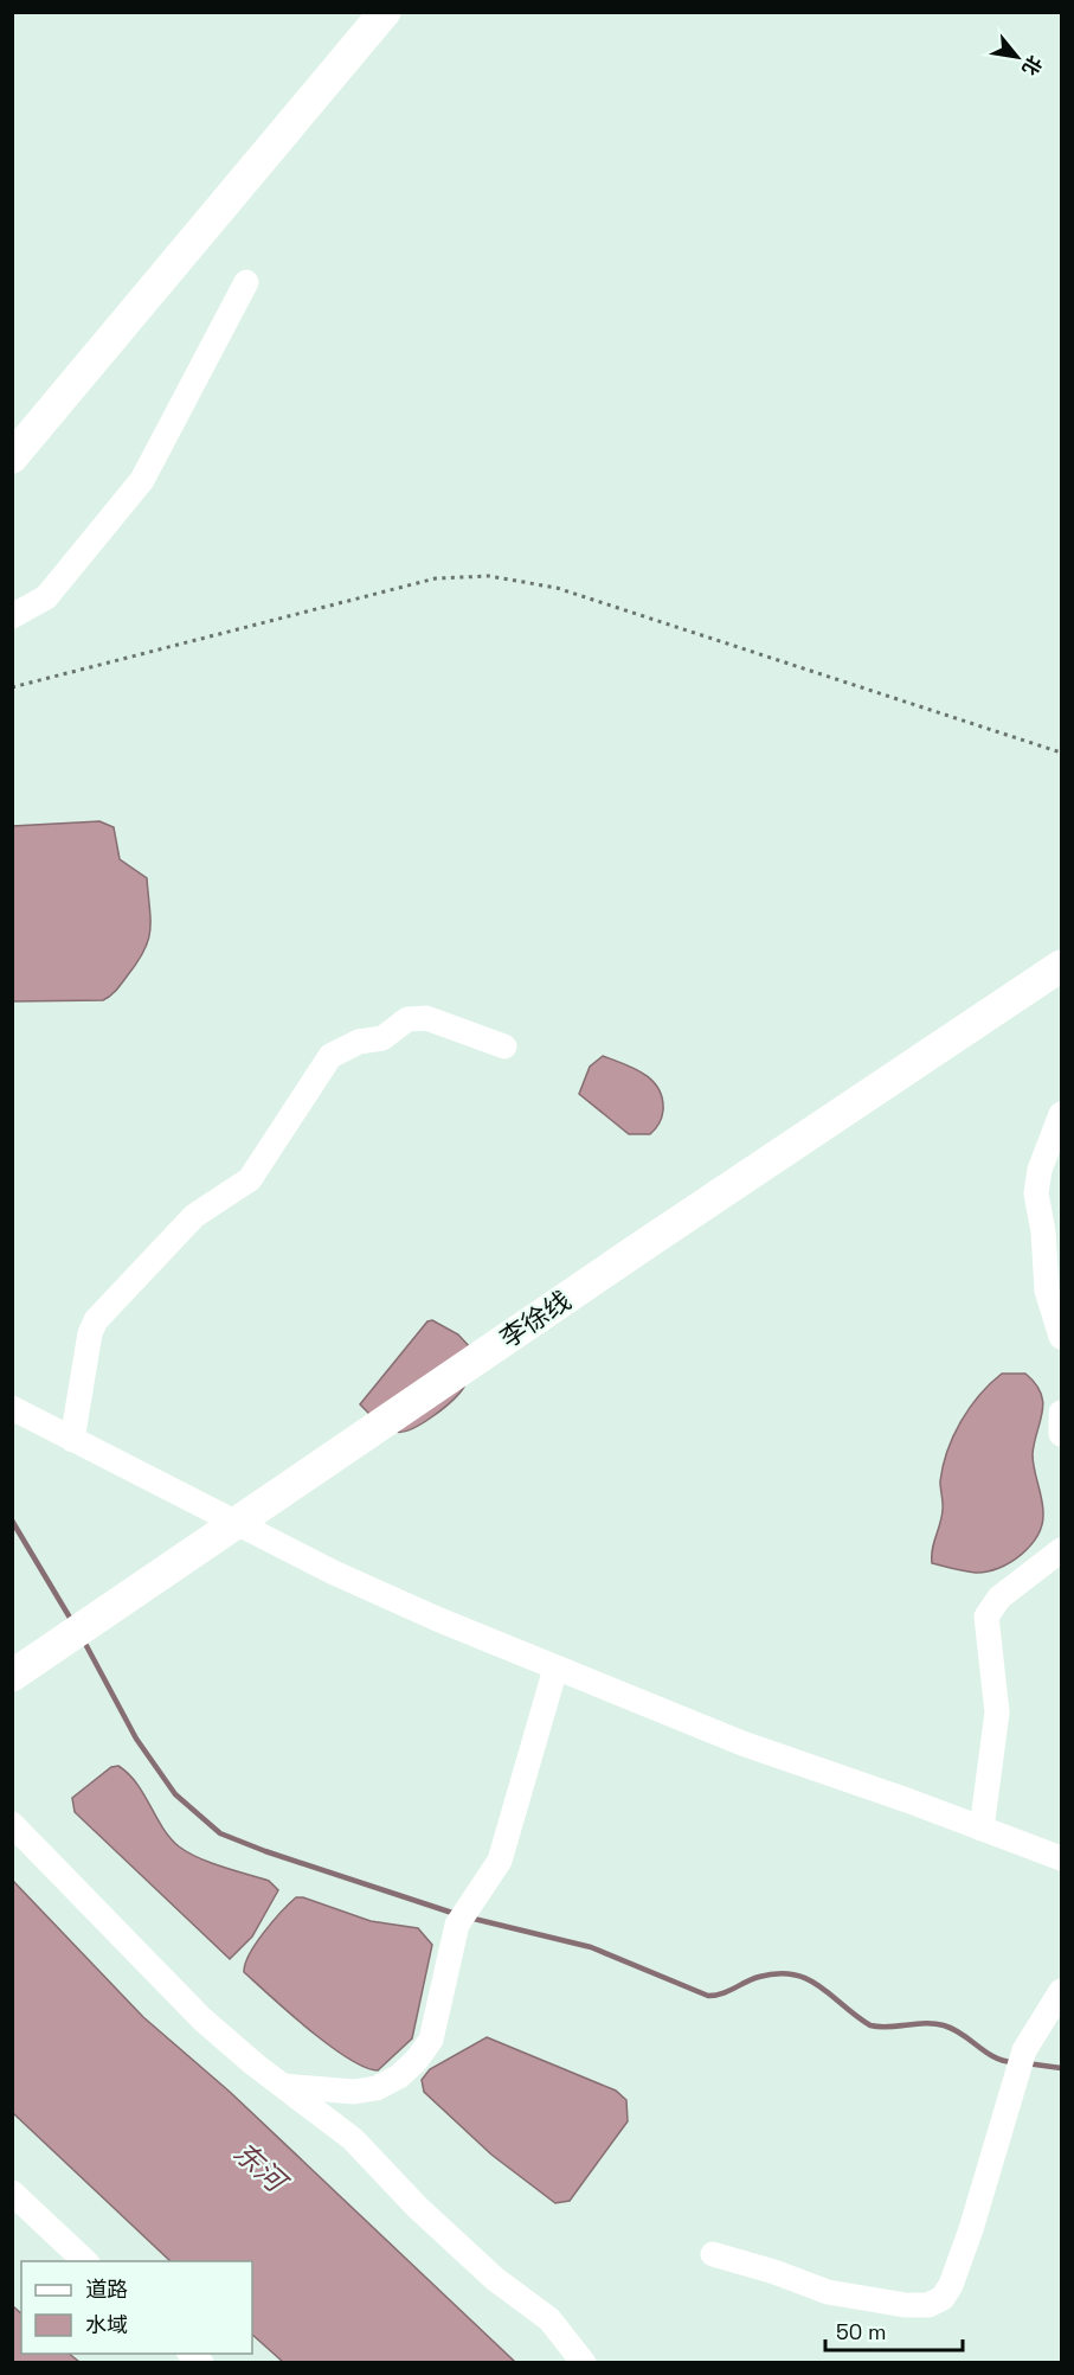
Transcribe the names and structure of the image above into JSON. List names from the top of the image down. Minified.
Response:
{"streets":{"main road":["李徐线"]},"water":["东河"],"legend":["道路","水域"],"scale_bar":"50 m","north":"bottom right"}
